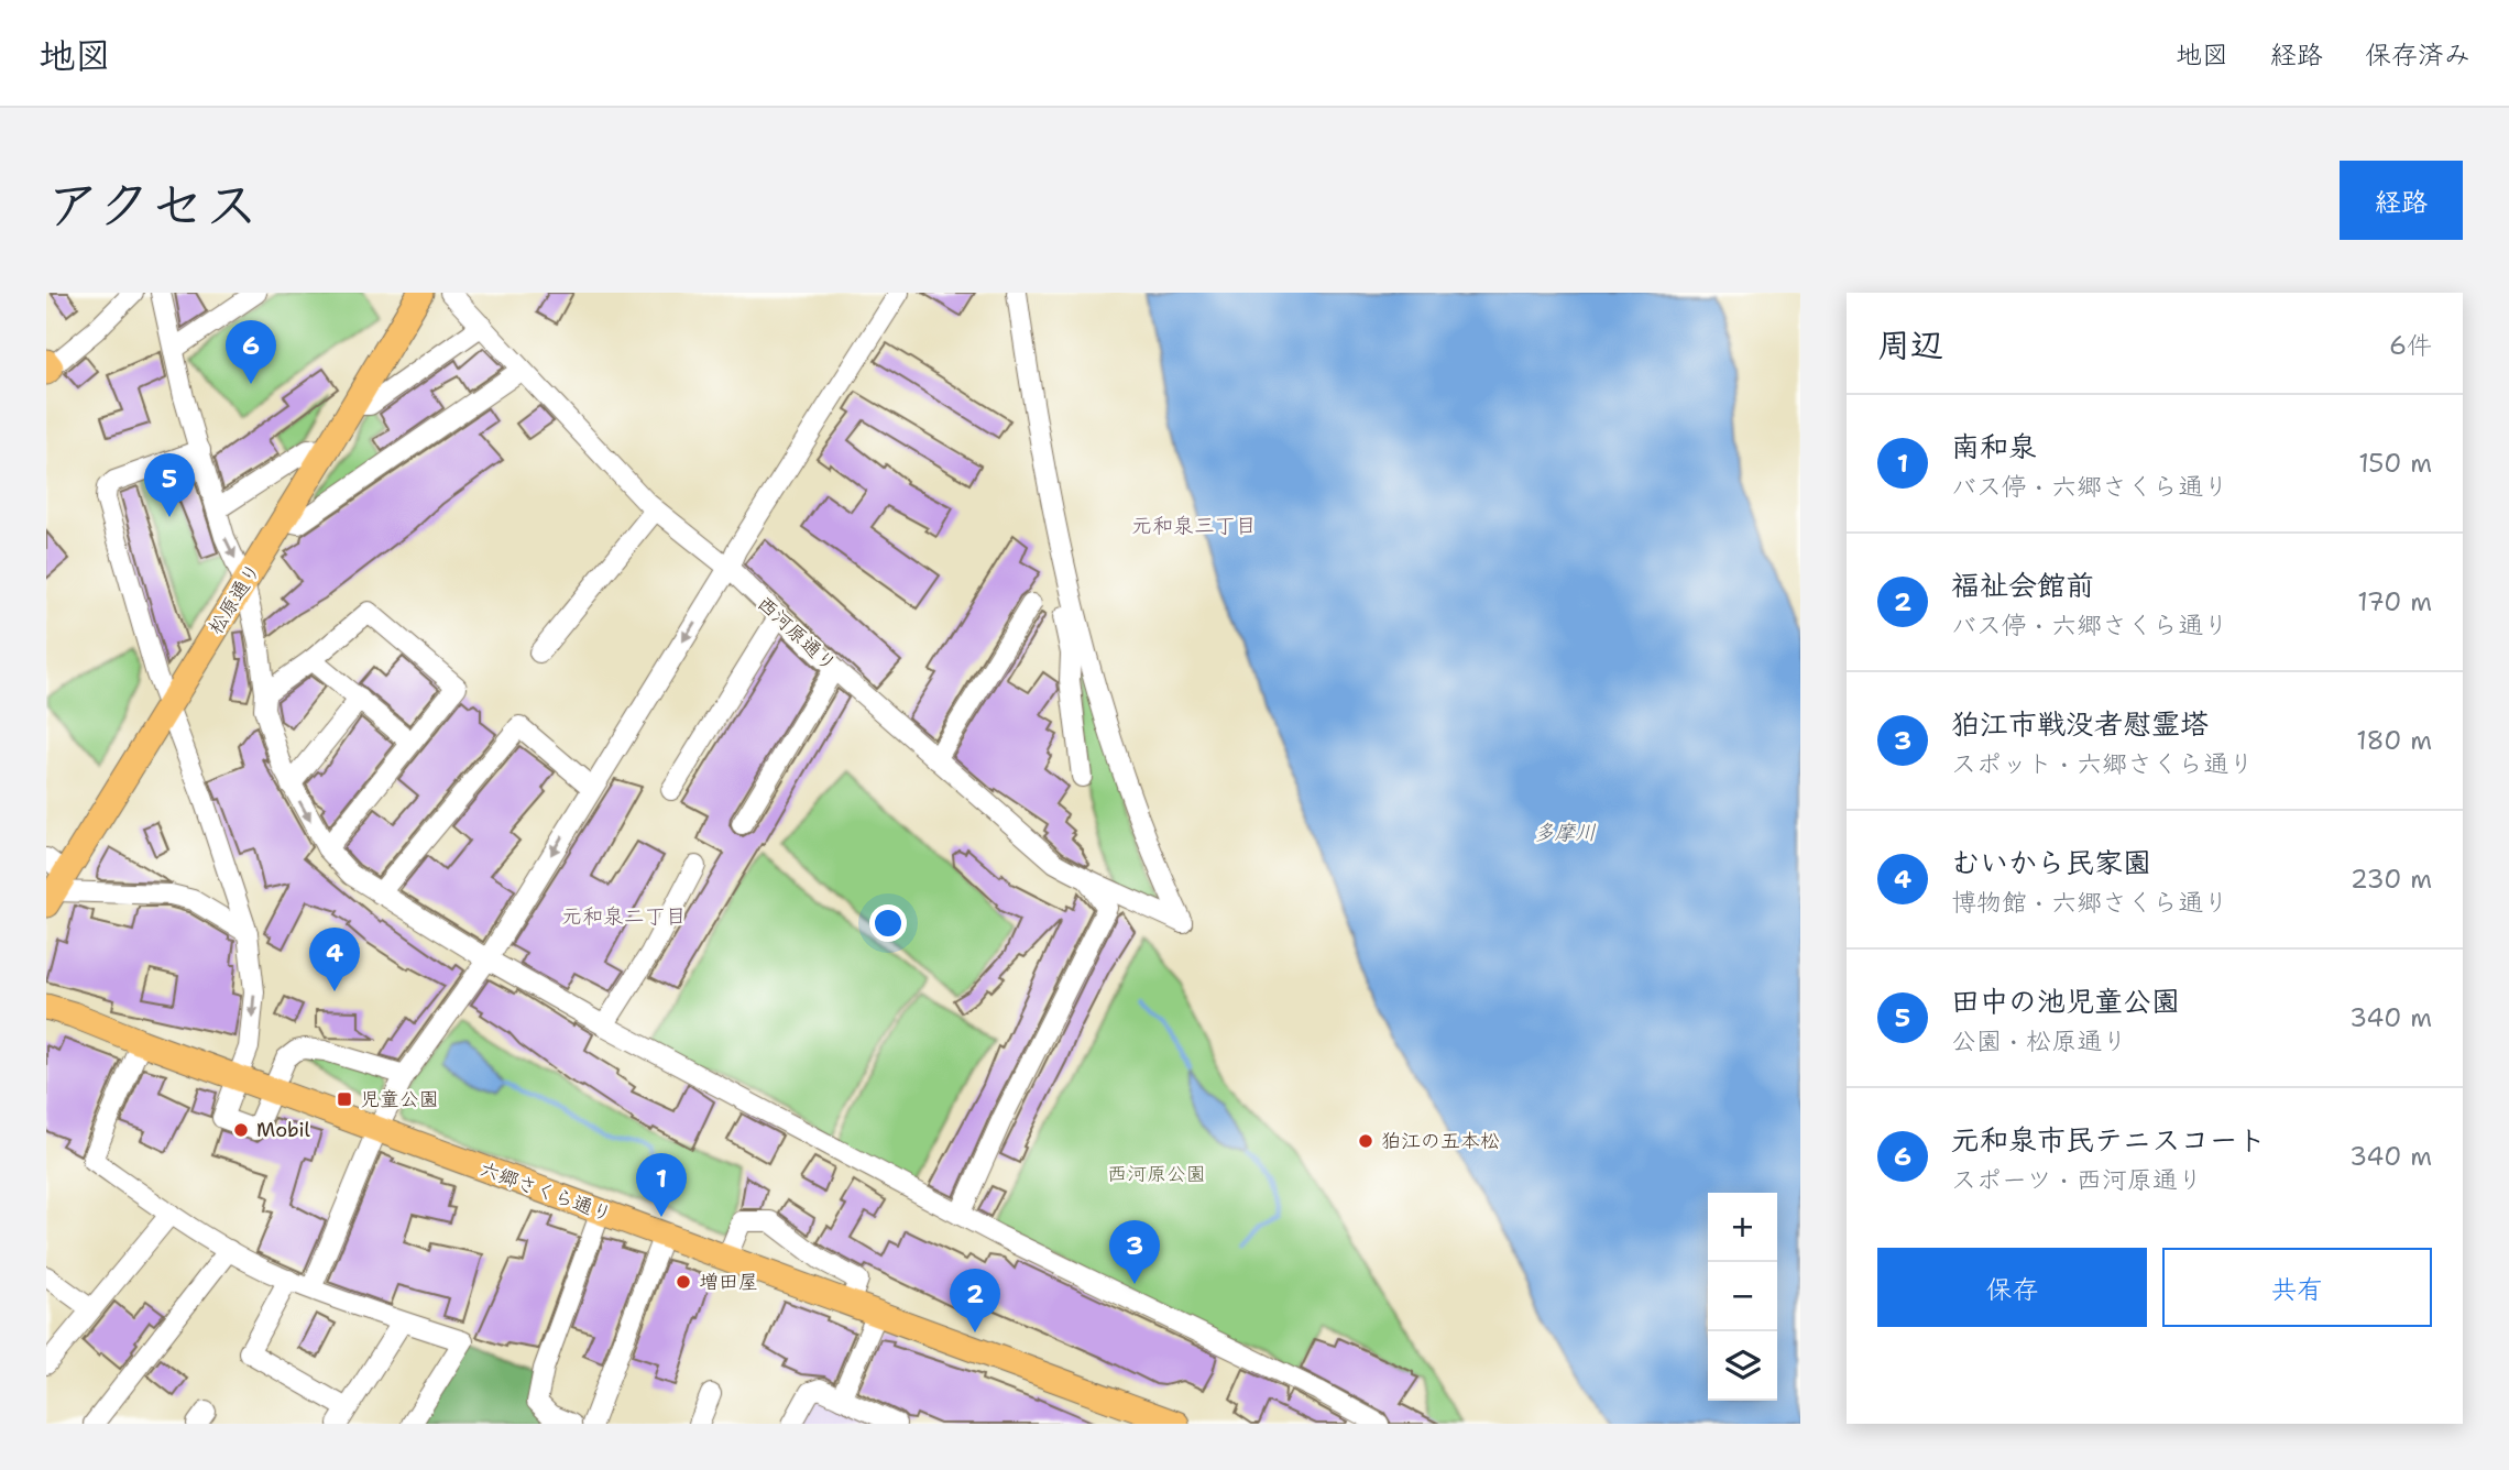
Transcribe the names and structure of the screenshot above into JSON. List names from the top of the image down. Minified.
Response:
{"streets":{"main road":["松原通り","六郷さくら通り"],"street":["西河原通り"]},"districts":["元和泉三丁目","元和泉二丁目"],"water":["多摩川"],"parks":["西河原公園"],"places":{"transit":["児童公園"],"other":["Mobil","狛江の五本松","増田屋"]},"page":{"header":"地図","nav":["地図","経路","保存済み"],"title":"アクセス","buttons":["経路",["保存","共有"]],"heading":["周辺","6件"],"pins":["6","5","4","1","3","2"],"list":[{"mark":"1","name":"南和泉","note":"バス停 · 六郷さくら通り","value":"150 m"},{"mark":"2","name":"福祉会館前","note":"バス停 · 六郷さくら通り","value":"170 m"},{"mark":"3","name":"狛江市戦没者慰霊塔","note":"スポット · 六郷さくら通り","value":"180 m"},{"mark":"4","name":"むいから民家園","note":"博物館 · 六郷さくら通り","value":"230 m"},{"mark":"5","name":"田中の池児童公園","note":"公園 · 松原通り","value":"340 m"},{"mark":"6","name":"元和泉市民テニスコート","note":"スポーツ · 西河原通り","value":"340 m"}],"map_buttons":["+","−"]}}
